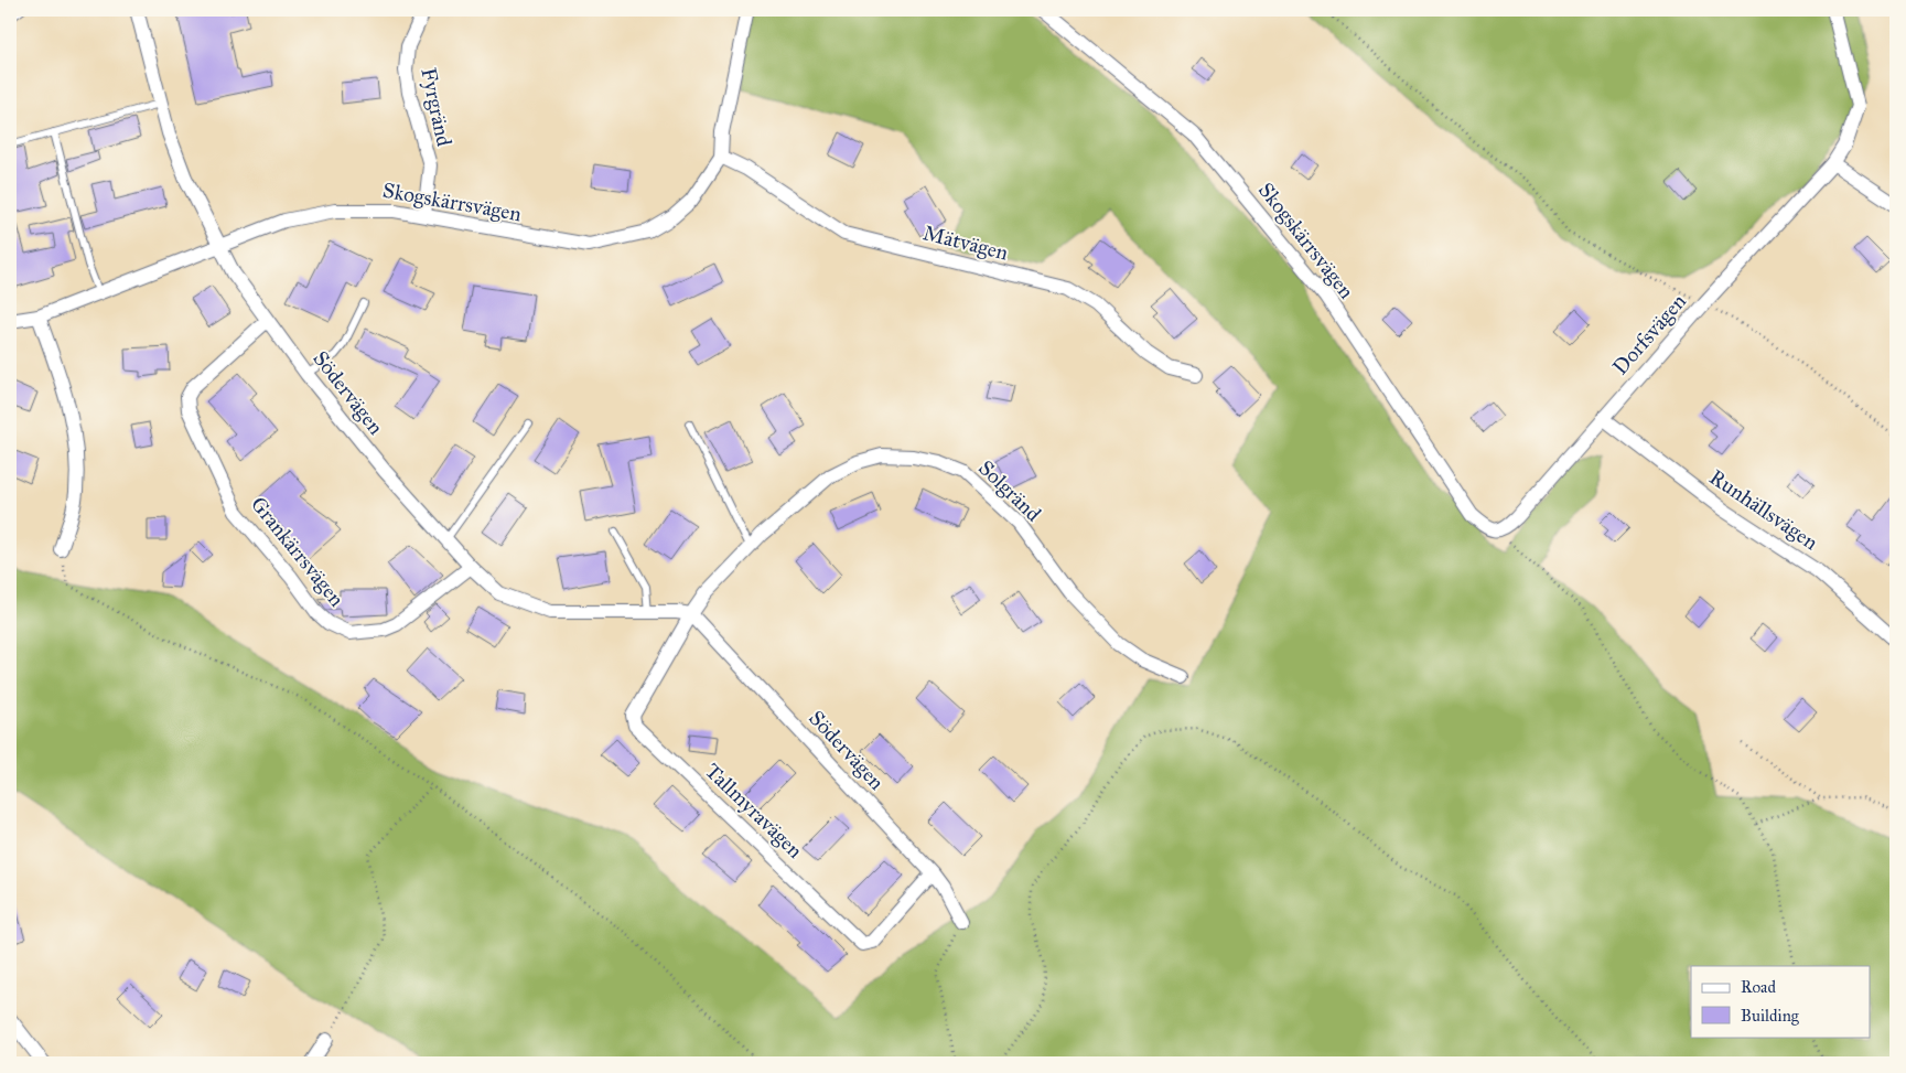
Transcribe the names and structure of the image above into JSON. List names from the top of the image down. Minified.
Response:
{"streets":{"street":["Fyrgränd","Skogskärrsvägen","Mätvägen","Dorfsvägen","Södervägen","Solgränd","Runhällsvägen","Grankärrsvägen","Tallmyravägen"]},"crossings":[["Fyrgränd","Skogskärrsvägen"],["Skogskärrsvägen","Mätvägen"],["Skogskärrsvägen","Dorfsvägen"],["Skogskärrsvägen","Södervägen"],["Dorfsvägen","Runhällsvägen"],["Södervägen","Solgränd"],["Södervägen","Grankärrsvägen"],["Södervägen","Tallmyravägen"],["Solgränd","Tallmyravägen"]],"legend":["Road","Building"]}
